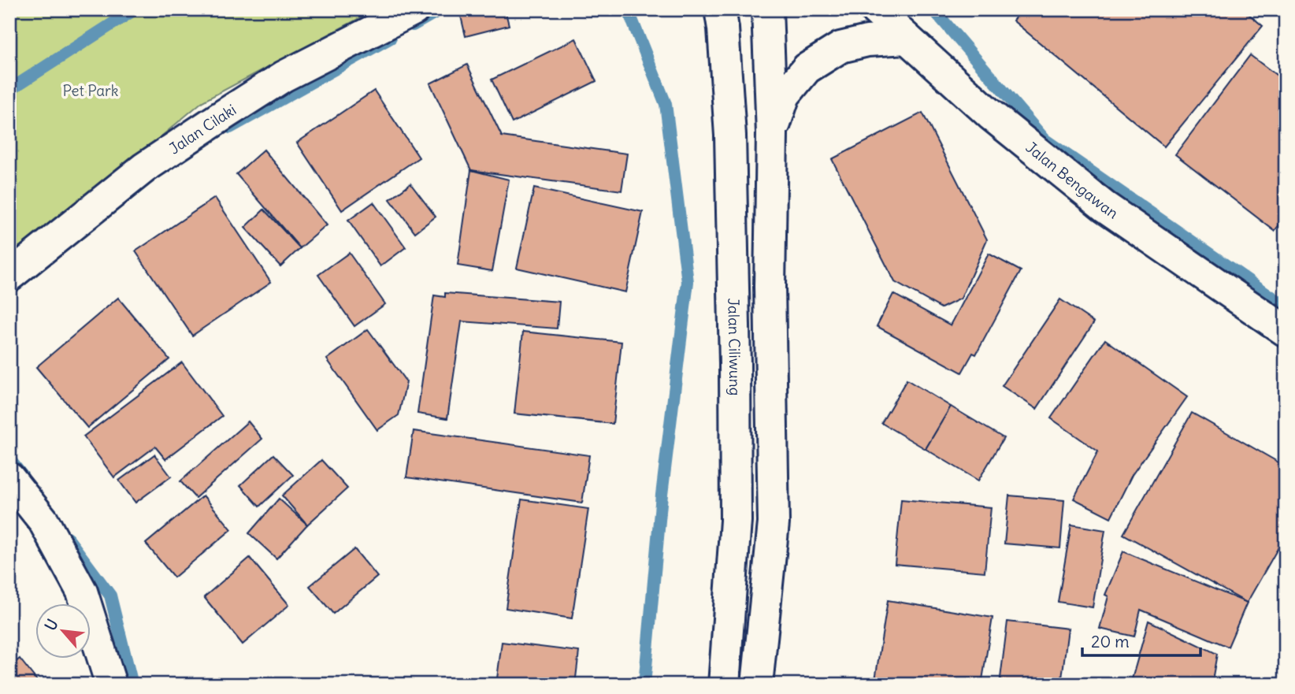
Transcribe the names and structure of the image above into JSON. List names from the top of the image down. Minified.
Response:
{"streets":{"street":["Jalan Cilaki","Jalan Bengawan","Jalan Ciliwung"]},"parks":["Pet Park"],"scale_bar":"20 m","north":"top left"}
